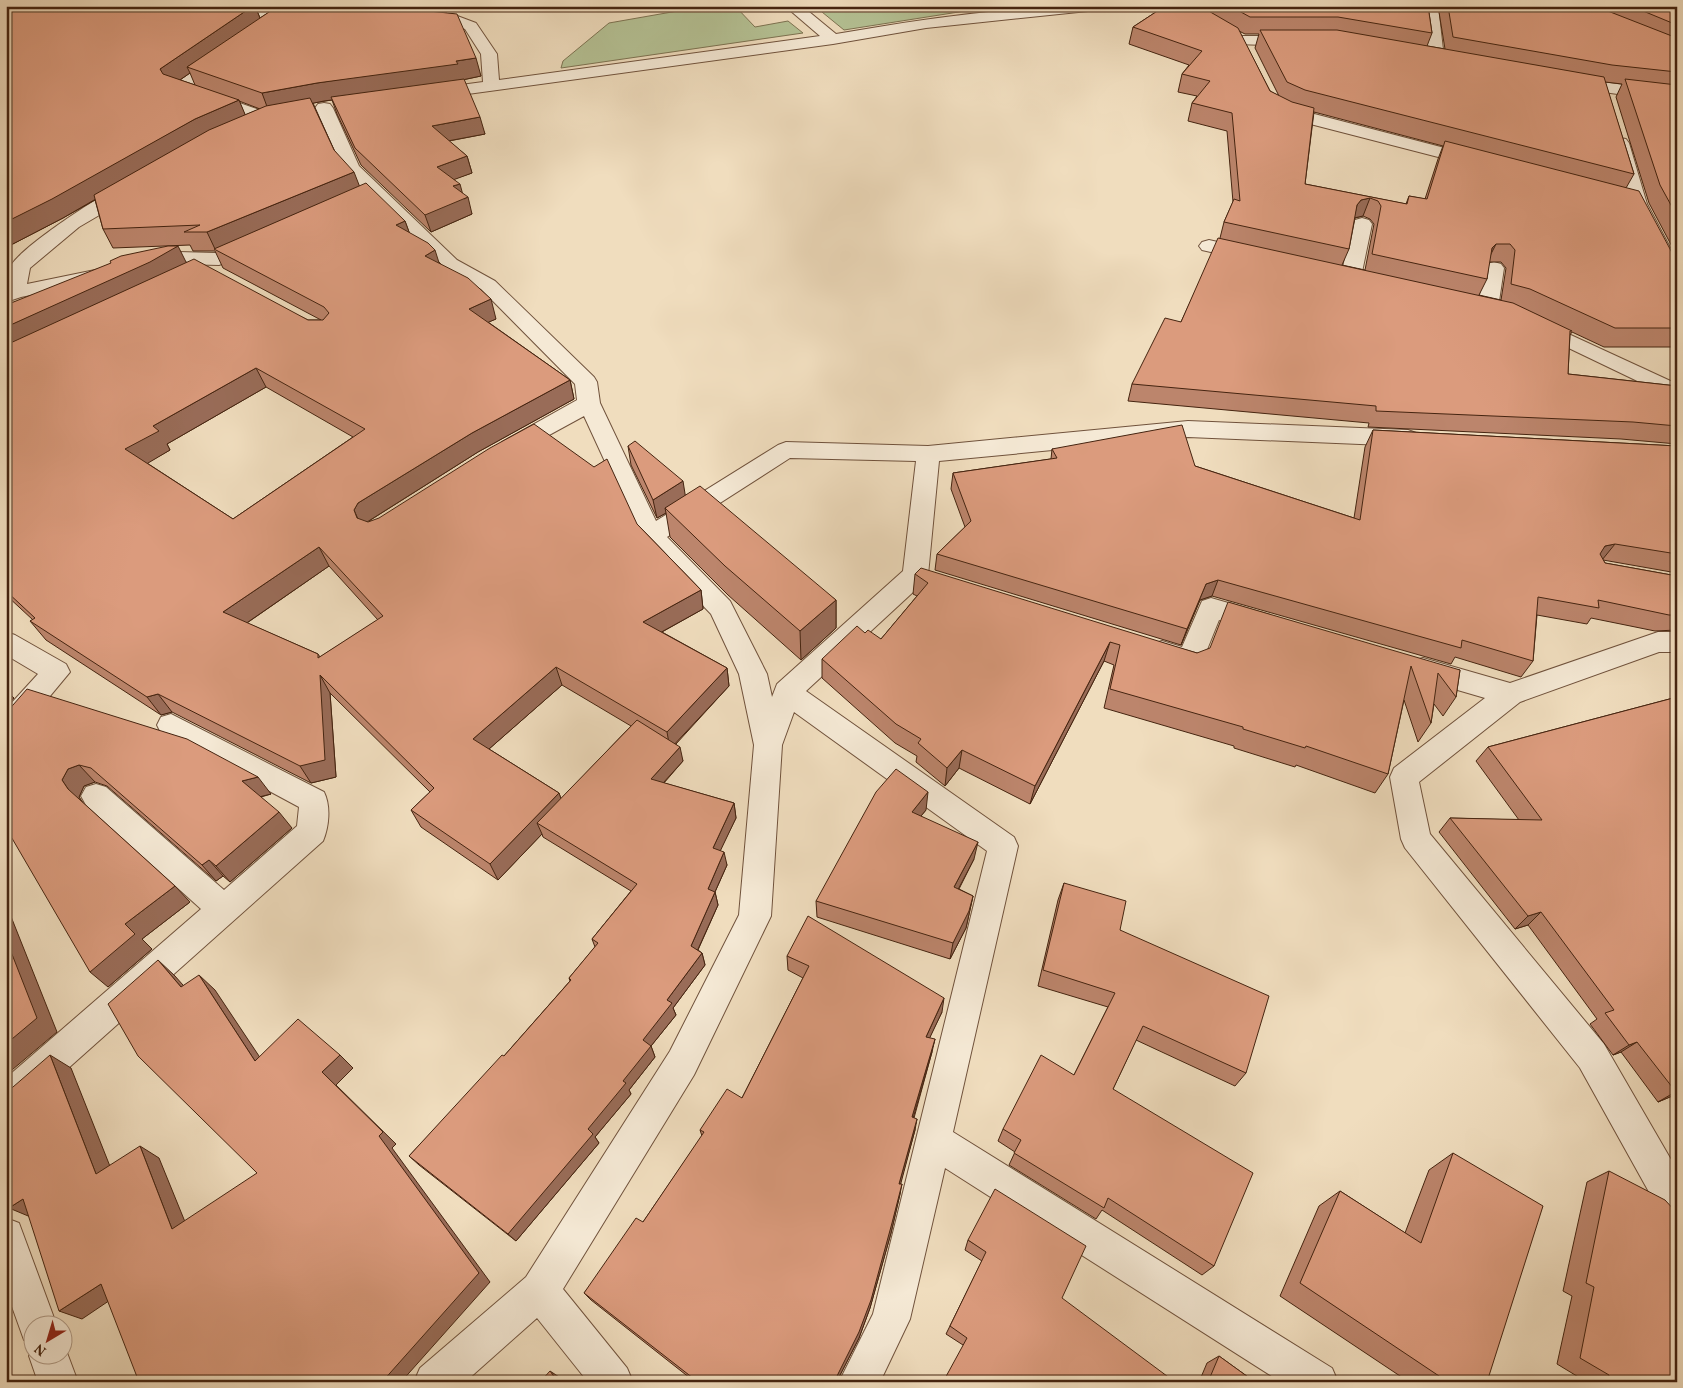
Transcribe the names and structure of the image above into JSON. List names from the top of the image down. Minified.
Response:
{"north":"bottom left"}
